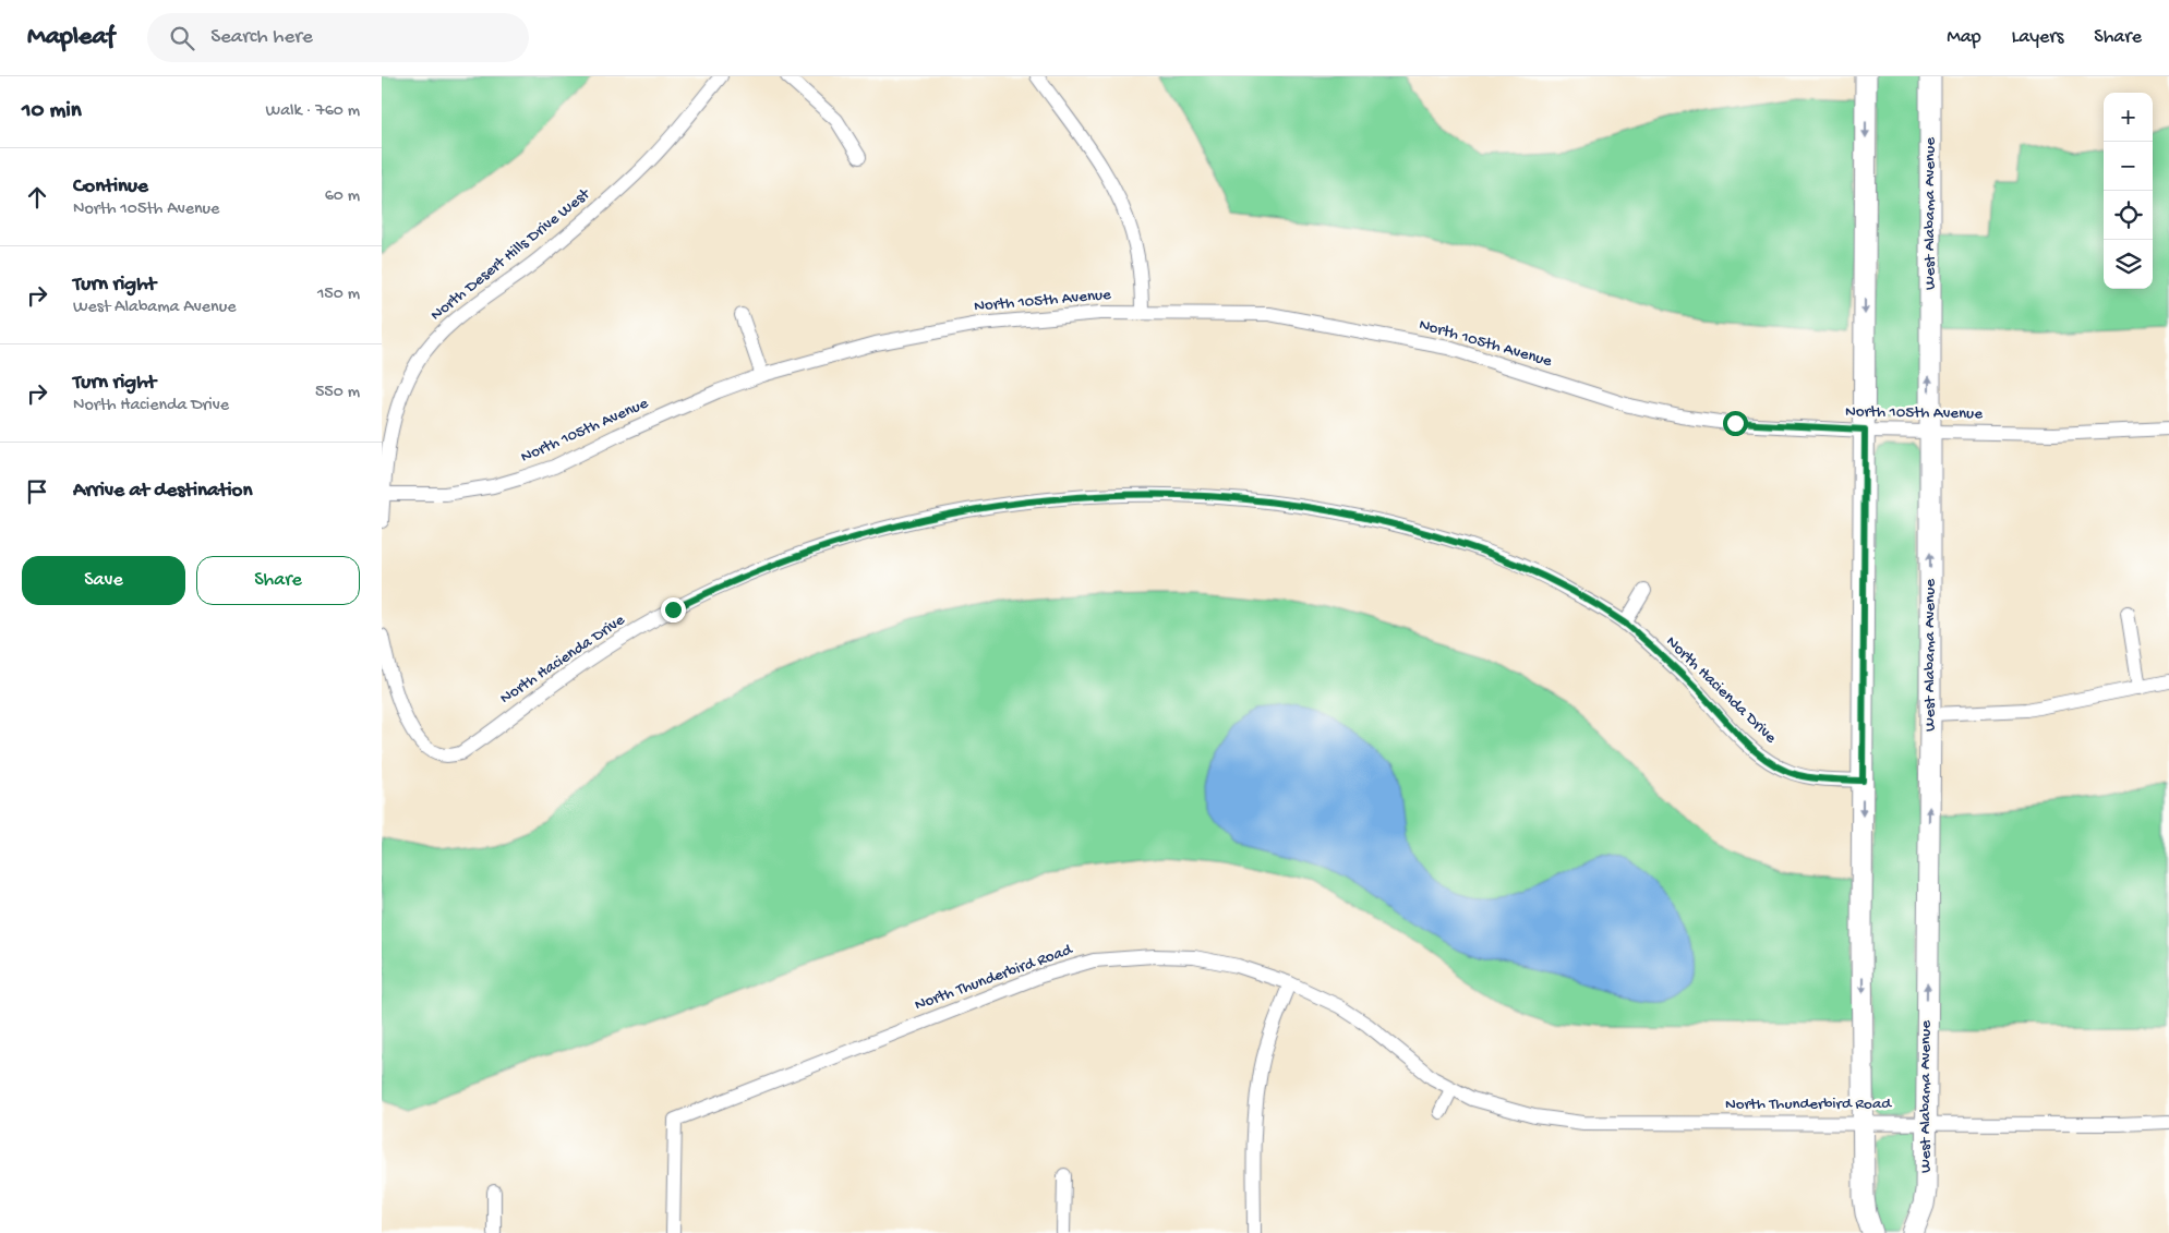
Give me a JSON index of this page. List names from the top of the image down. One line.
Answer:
{"streets":{"street":["West Alabama Avenue","North Desert Hills Drive West","North 105th Avenue","North Hacienda Drive","North Thunderbird Road"]},"crossings":[["West Alabama Avenue","North 105th Avenue"],["West Alabama Avenue","North Thunderbird Road"],["North Desert Hills Drive West","North 105th Avenue"]],"page":{"header":"Mapleaf","search":"Search here","nav":["Map","Layers","Share"],"heading":["10 min","Walk · 760 m"],"map_buttons":["+","−"],"list":[["Continue","North 105th Avenue","60 m"],["Turn right","West Alabama Avenue","150 m"],["Turn right","North Hacienda Drive","550 m"],"Arrive at destination"],"buttons":["Save","Share"]}}
